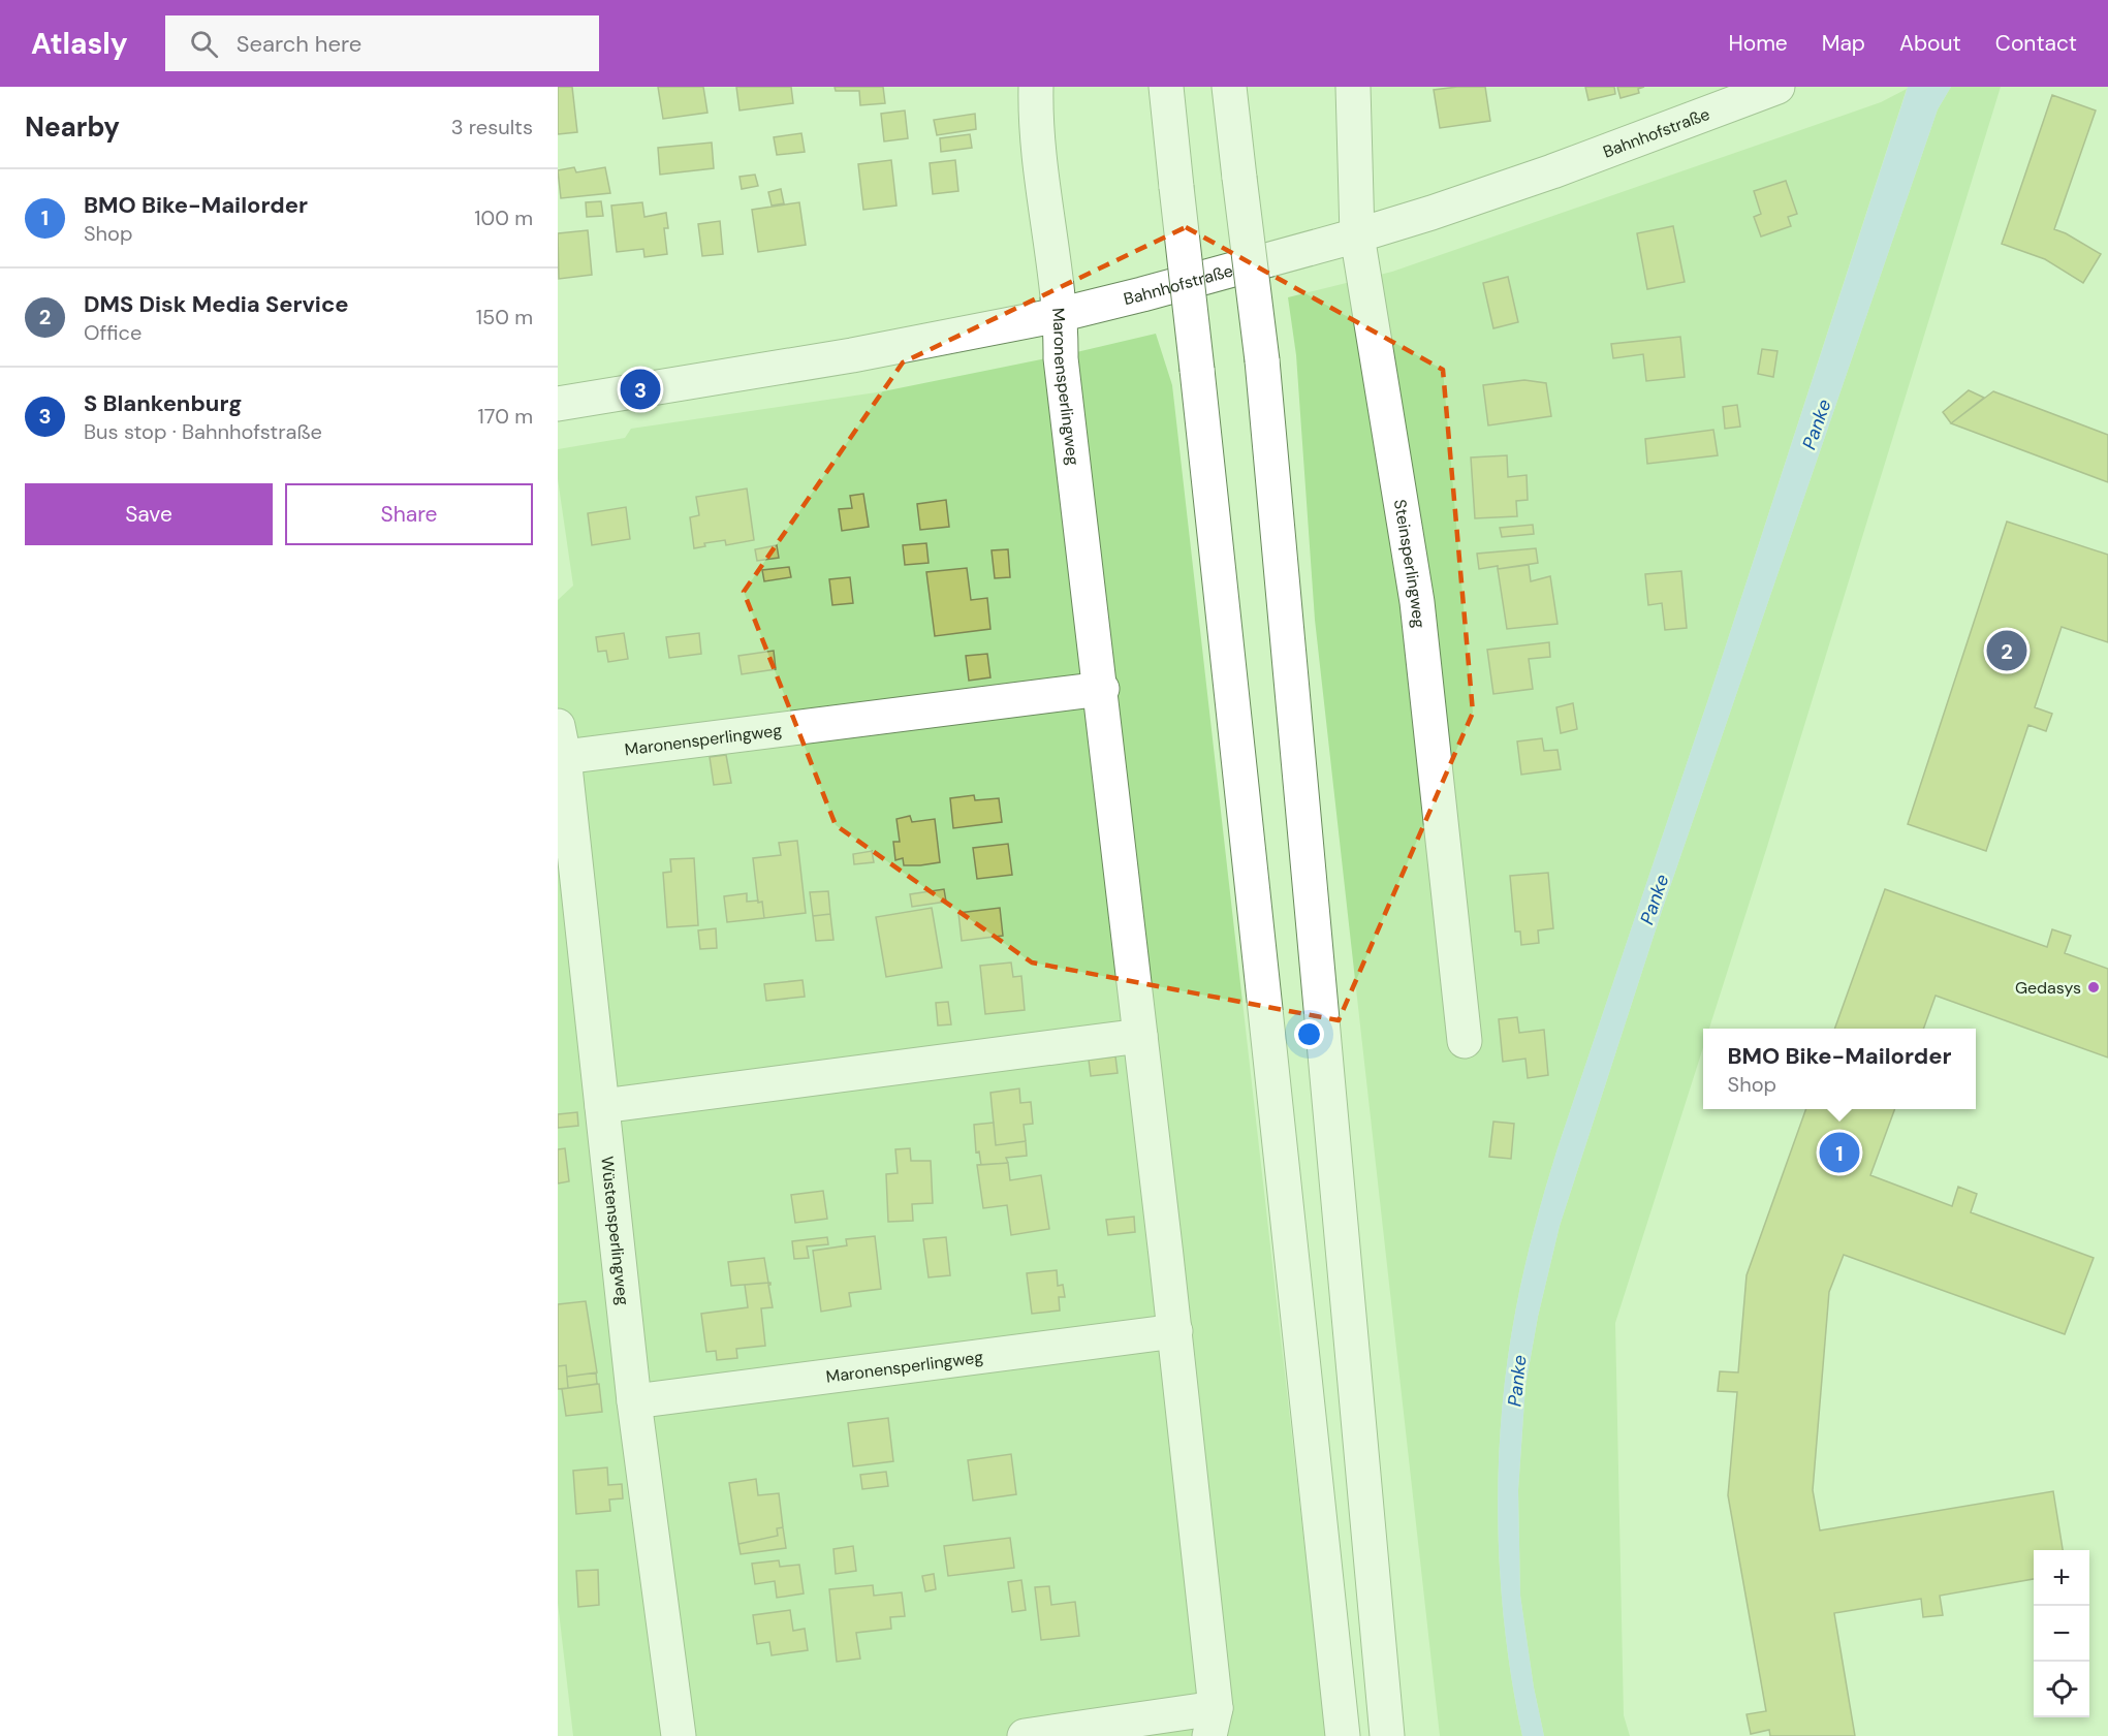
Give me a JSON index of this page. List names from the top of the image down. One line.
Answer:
{"streets":{"main road":["Bahnhofstraße","Maronensperlingweg","Steinsperlingweg","Wüstensperlingweg"]},"crossings":[["Bahnhofstraße","Maronensperlingweg"],["Bahnhofstraße","Steinsperlingweg"],["Maronensperlingweg","Wüstensperlingweg"]],"water":["Panke"],"places":["Gedasys"],"page":{"header":"Atlasly","search":"Search here","nav":["Home","Map","About","Contact"],"heading":["Nearby","3 results"],"list":[{"mark":"1","name":"BMO Bike-Mailorder","note":"Shop","value":"100 m"},{"mark":"2","name":"DMS Disk Media Service","note":"Office","value":"150 m"},{"mark":"3","name":"S Blankenburg","note":"Bus stop · Bahnhofstraße","value":"170 m"}],"pins":["3","2","1"],"buttons":["Save","Share"],"popup":["BMO Bike-Mailorder","Shop"],"map_buttons":["+","−"]}}
